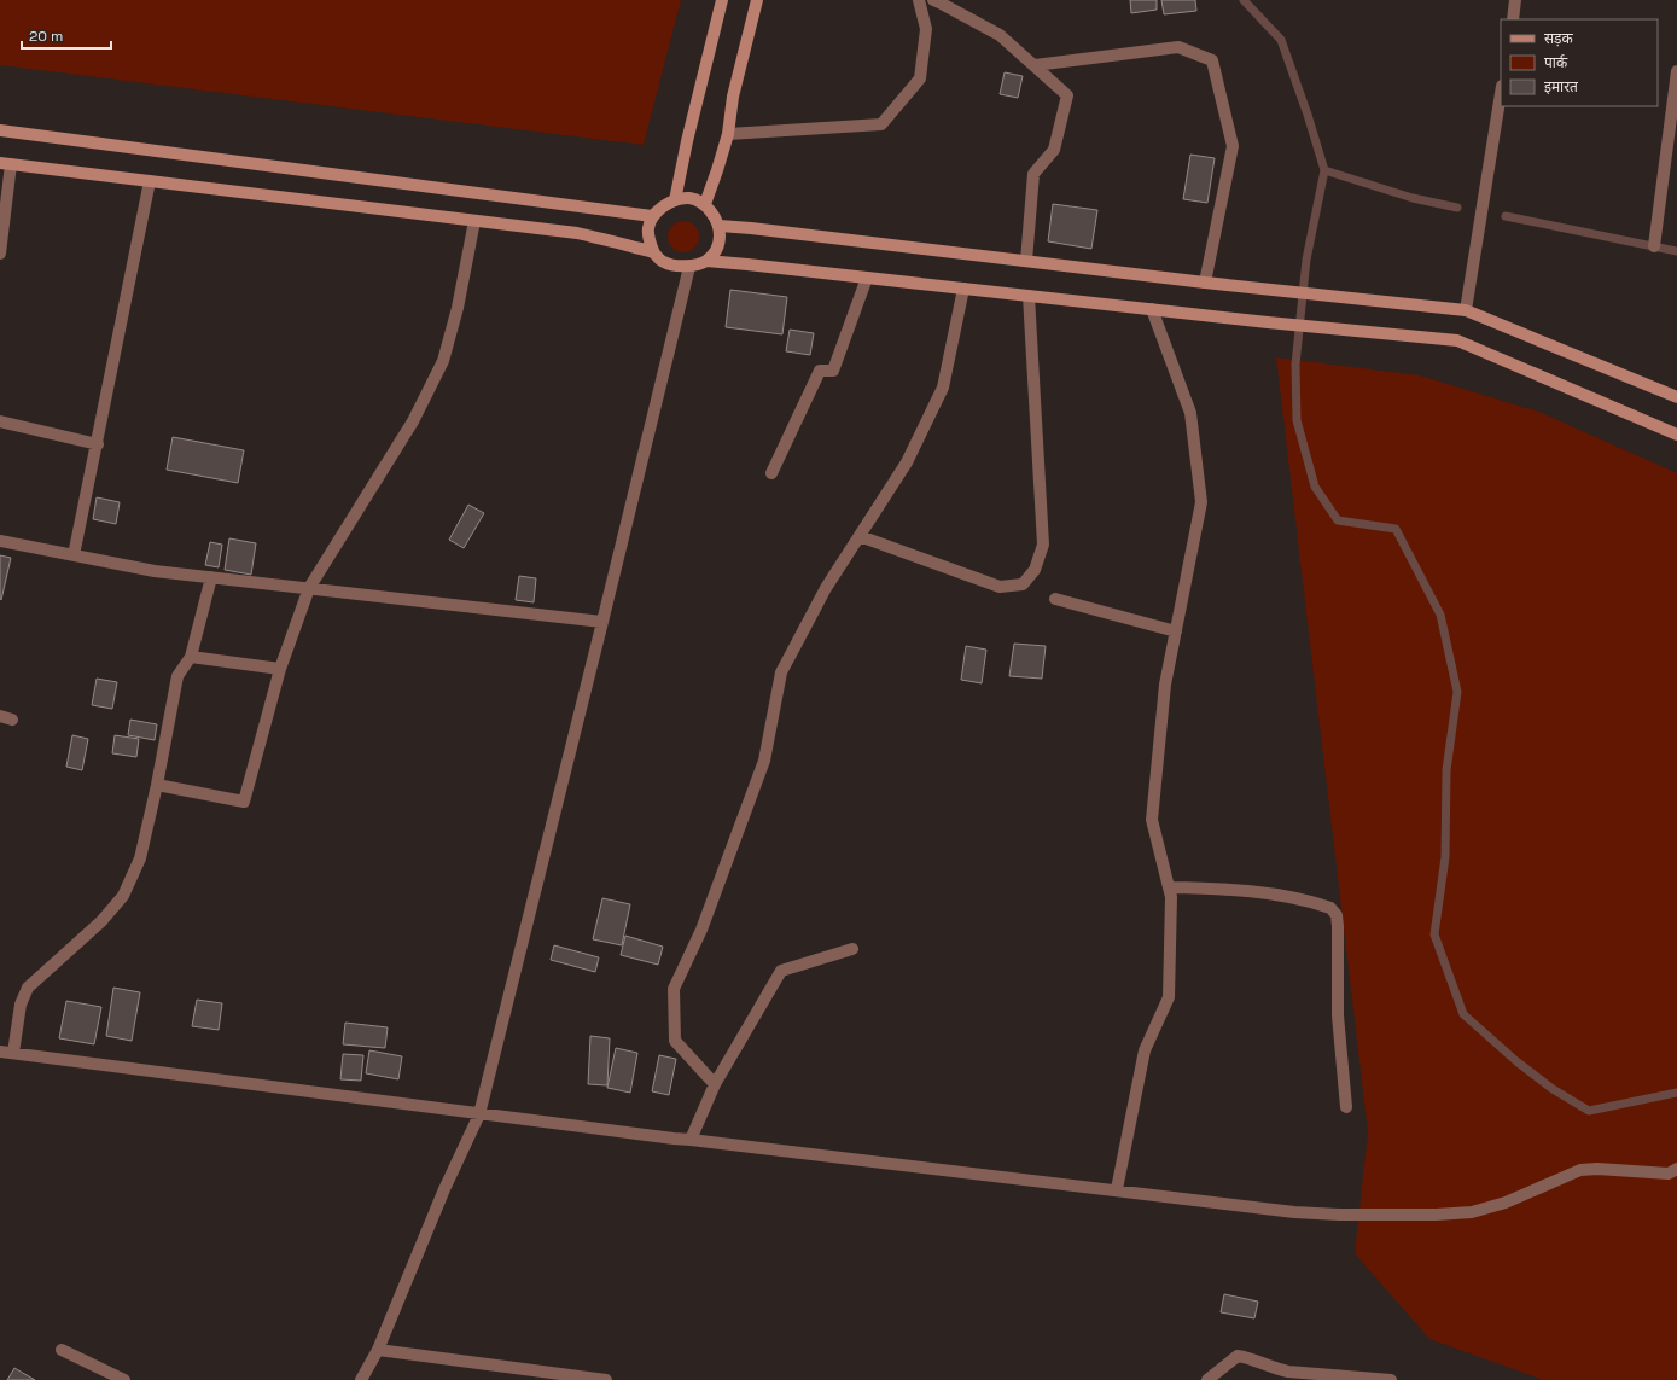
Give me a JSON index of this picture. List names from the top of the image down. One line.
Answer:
{"legend":["सड़क","पार्क","इमारत"],"scale_bar":"20 m"}
